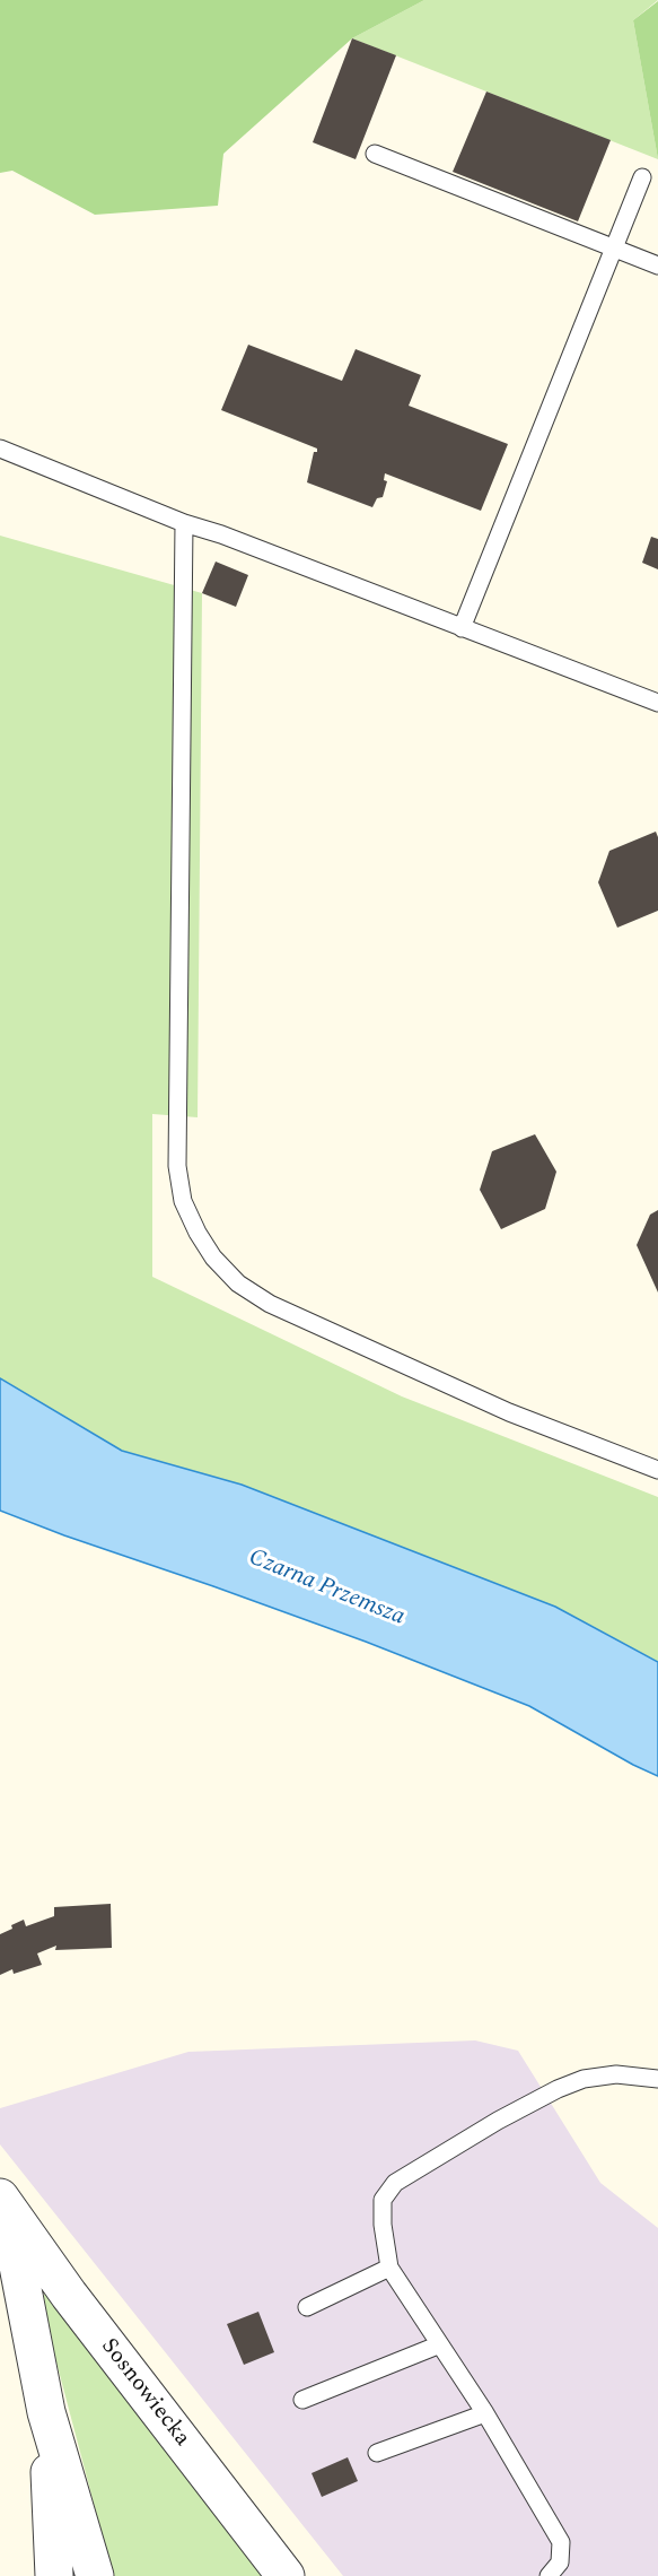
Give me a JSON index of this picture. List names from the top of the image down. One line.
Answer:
{"streets":{"street":["Sosnowiecka"]},"water":["Czarna Przemsza"]}
